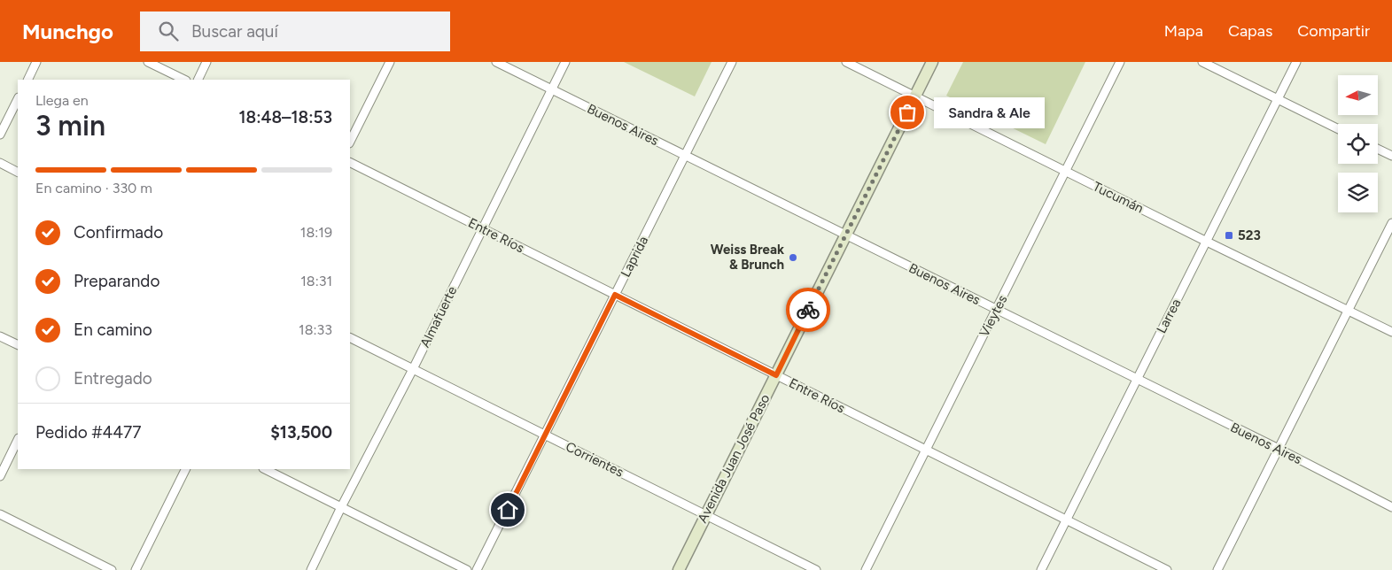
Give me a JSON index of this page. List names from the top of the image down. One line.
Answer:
{"streets":{"main road":["Avenida Juan José Paso"],"street":["Buenos Aires","Tucumán","Entre Ríos","Laprida","Vieytes","Larrea","Almafuerte","Corrientes"]},"crossings":[["Buenos Aires","Laprida"],["Buenos Aires","Vieytes"],["Buenos Aires","Larrea"],["Buenos Aires","Almafuerte"],["Buenos Aires","Avenida Juan José Paso"],["Tucumán","Vieytes"],["Tucumán","Larrea"],["Tucumán","Avenida Juan José Paso"],["Entre Ríos","Laprida"],["Entre Ríos","Vieytes"],["Entre Ríos","Larrea"],["Entre Ríos","Almafuerte"],["Entre Ríos","Avenida Juan José Paso"],["Laprida","Corrientes"],["Almafuerte","Corrientes"],["Avenida Juan José Paso","Corrientes"]],"places":{"other":["Sandra & Ale","Weiss Break & Brunch"],"transit":["523"]},"north":"left","page":{"header":"Munchgo","search":"Buscar aquí","nav":["Mapa","Capas","Compartir"],"heading":["3 min","Llega en","18:48–18:53"],"panel":["Pedido #4477","$13,500"],"bubble":"Sandra & Ale","bar":"En camino · 330 m","list":[["Confirmado","18:19"],["Preparando","18:31"],["En camino","18:33"],"Entregado"]}}
